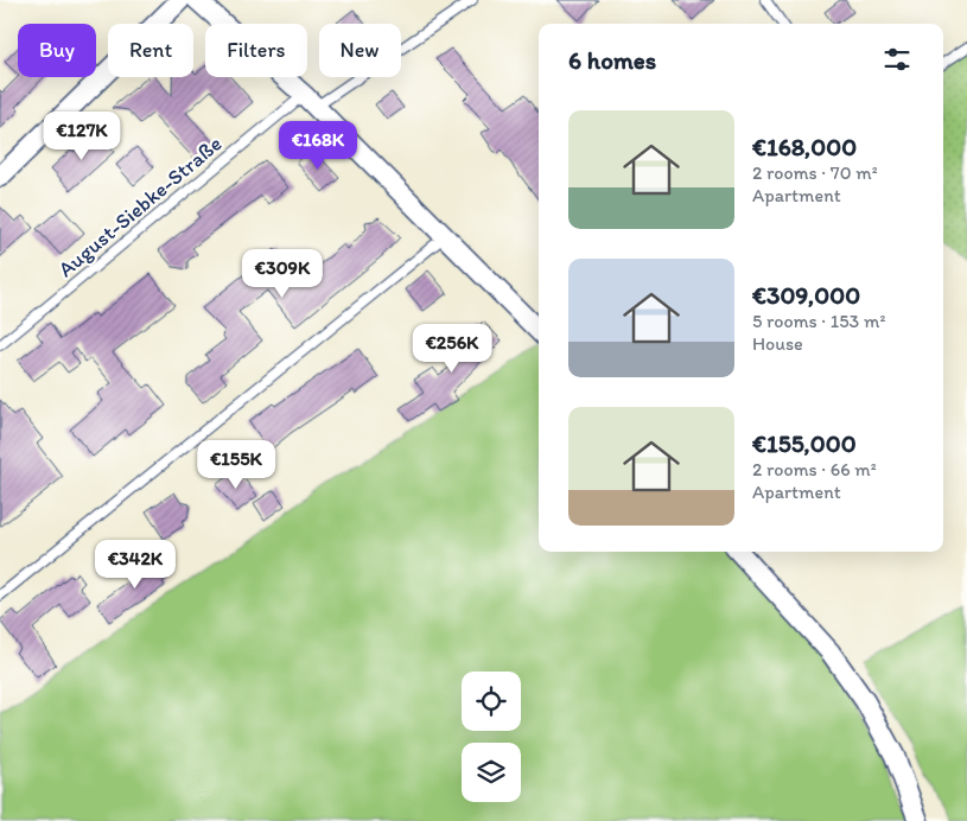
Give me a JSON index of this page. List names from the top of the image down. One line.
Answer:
{"streets":{"lane":["August-Siebke-Straße"]},"page":{"chip":["Buy","Rent","Filters","New"],"heading":"6 homes","list":[{"name":"€168,000","note":"2 rooms · 70 m² · Apartment"},{"name":"€309,000","note":"5 rooms · 153 m² · House"},{"name":"€155,000","note":"2 rooms · 66 m² · Apartment"}],"price":["€127K","€168K","€309K","€256K","€155K","€342K"]}}
